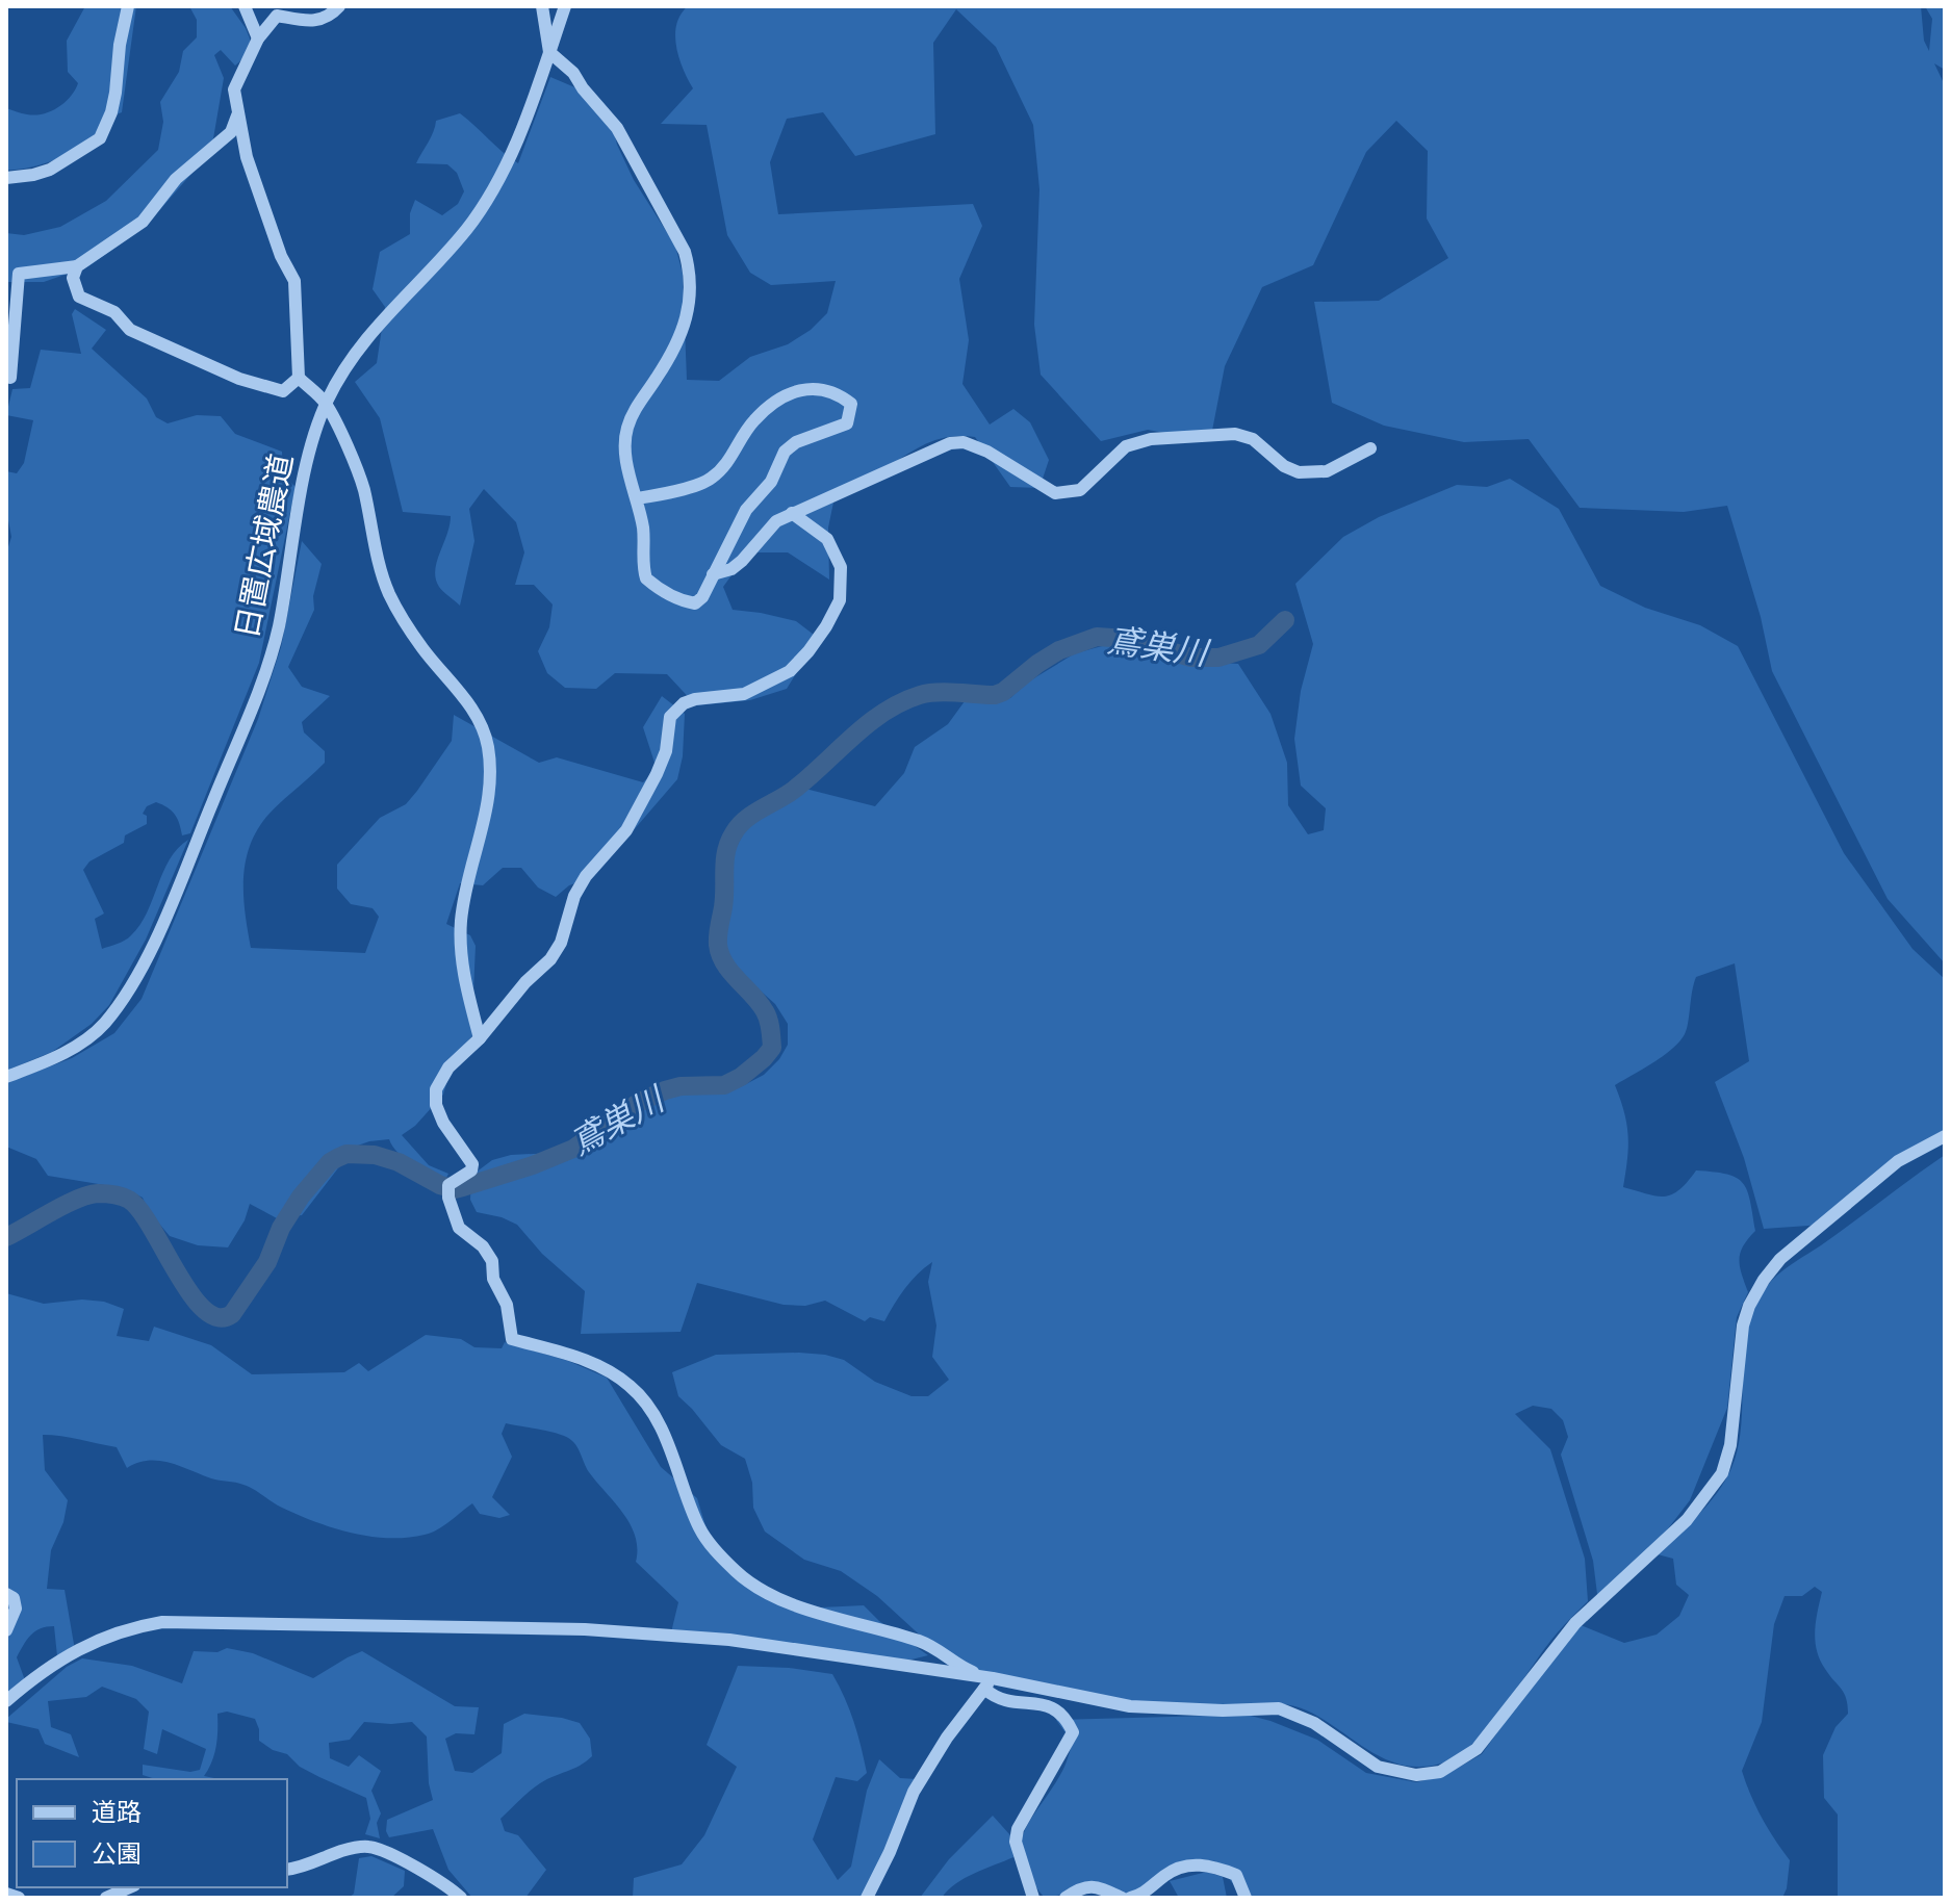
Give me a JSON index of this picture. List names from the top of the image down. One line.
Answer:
{"streets":{"street":["日置広域農道"]},"water":["鳶巣川"],"legend":["道路","公園"]}
